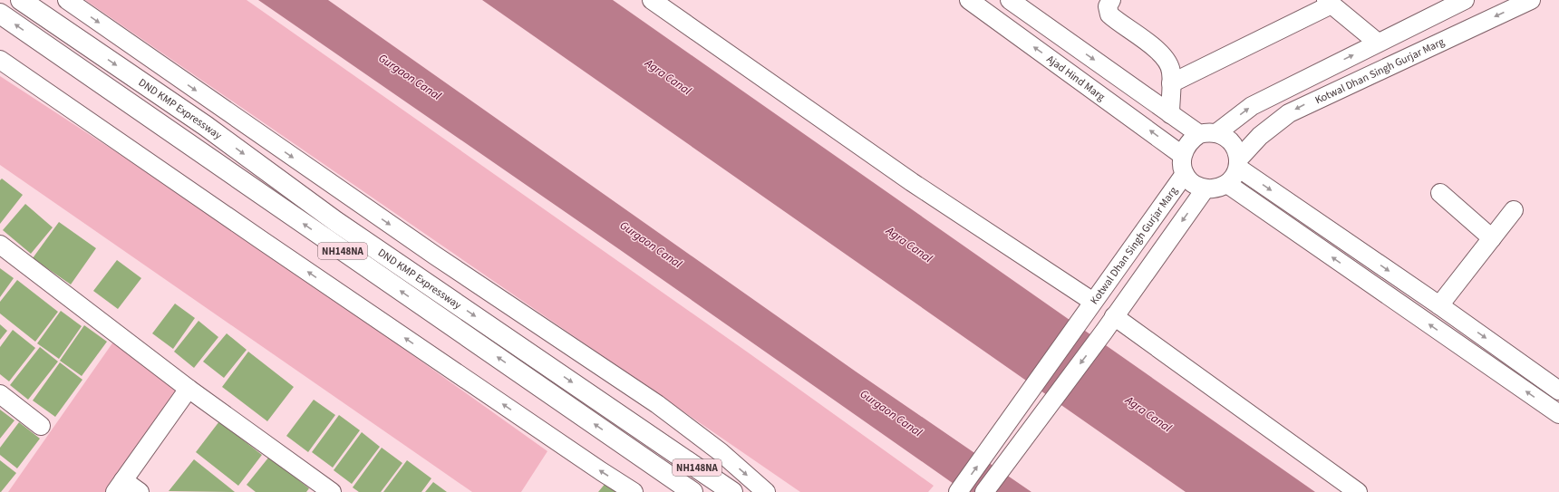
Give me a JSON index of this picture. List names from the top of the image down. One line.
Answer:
{"streets":{"highway":["DND KMP Expressway","NH148NA"],"street":["Kotwal Dhan Singh Gurjar Marg","Ajad Hind Marg"]},"crossings":[["Kotwal Dhan Singh Gurjar Marg","Ajad Hind Marg"]],"water":["Gurgaon Canal","Agra Canal"]}
